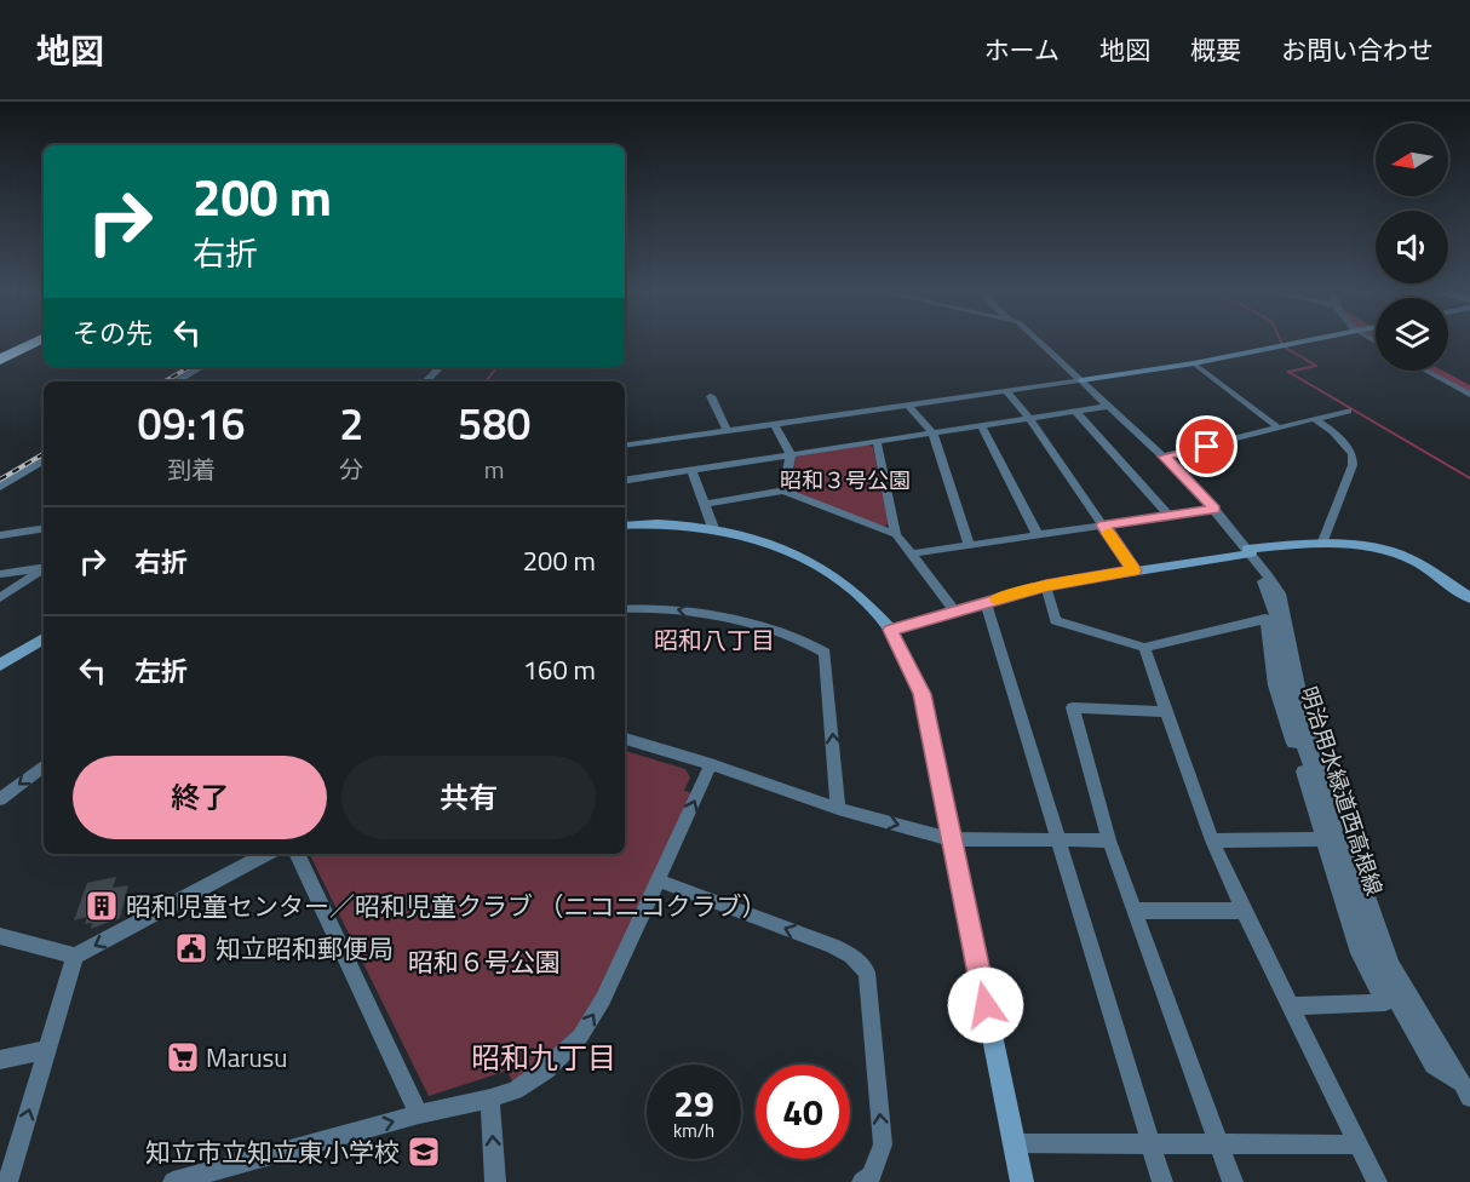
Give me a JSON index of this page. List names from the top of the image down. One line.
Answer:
{"districts":["昭和八丁目","昭和九丁目"],"parks":["昭和３号公園","昭和６号公園"],"places":{"building":["昭和児童センター／昭和児童クラブ （ニコニコクラブ）"],"public building":["知立昭和郵便局"],"supermarket":["Marusu"],"school or university":["知立市立知立東小学校"]},"north":"left","page":{"header":"地図","nav":["ホーム","地図","概要","お問い合わせ"],"turn":["200 m","右折"],"then":"その先","eta":["09:16","到着","2","分","580","m"],"list":[{"name":"右折","value":"200 m"},{"name":"左折","value":"160 m"}],"buttons":["終了","共有"],"speed":"29 km/h","limit":"40"}}
